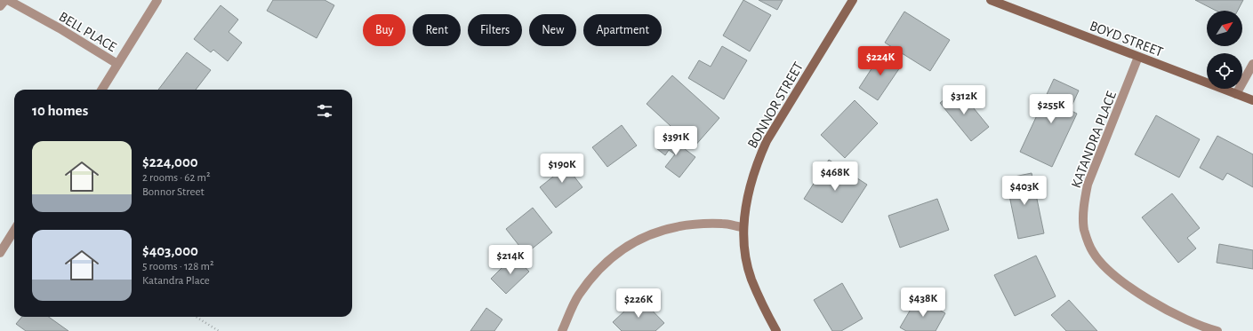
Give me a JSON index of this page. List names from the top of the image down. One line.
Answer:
{"streets":{"street":["BELL PLACE","BOYD STREET","BONNOR STREET","KATANDRA PLACE"]},"crossings":[["BOYD STREET","KATANDRA PLACE"]],"north":"top right","page":{"chip":["Buy","Rent","Filters","New","Apartment"],"price":["$224K","$312K","$255K","$391K","$190K","$468K","$403K","$214K","$438K","$226K"],"heading":"10 homes","list":[{"name":"$224,000","note":"2 rooms · 62 m² · Bonnor Street"},{"name":"$403,000","note":"5 rooms · 128 m² · Katandra Place"}]}}
